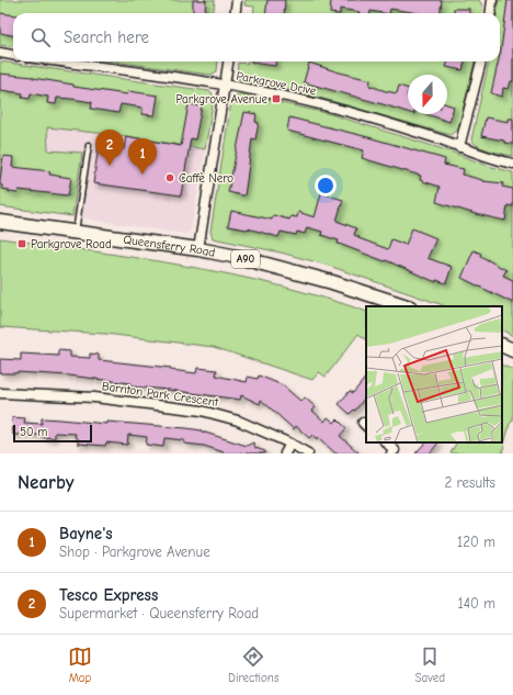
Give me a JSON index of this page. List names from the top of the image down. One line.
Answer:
{"streets":{"main road":["Queensferry Road","A90"],"street":["Parkgrove Drive","Barnton Park Crescent"]},"places":{"transit":["Parkgrove Avenue","Parkgrove Road"],"other":["Caffè Nero"]},"scale_bar":"50 m","north":"bottom","page":{"search":"Search here","pins":["2","1"],"scale":"50 m","heading":["Nearby","2 results"],"list":[{"mark":"1","name":"Bayne's","note":"Shop · Parkgrove Avenue","value":"120 m"},{"mark":"2","name":"Tesco Express","note":"Supermarket · Queensferry Road","value":"140 m"}],"nav":["Map","Directions","Saved"]}}
